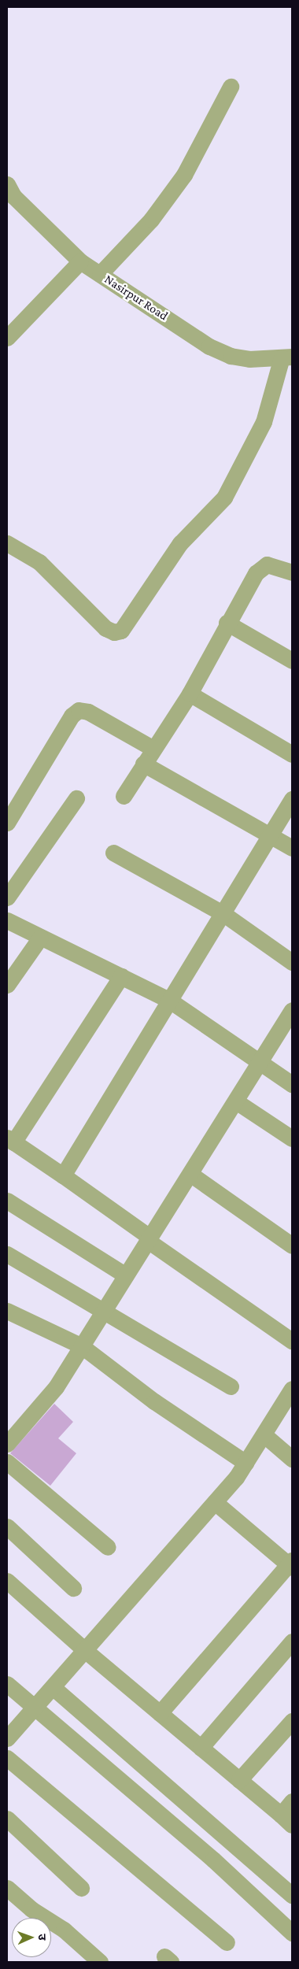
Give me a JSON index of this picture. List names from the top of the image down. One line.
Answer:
{"streets":{"street":["Nasirpur Road"]},"north":"right"}
